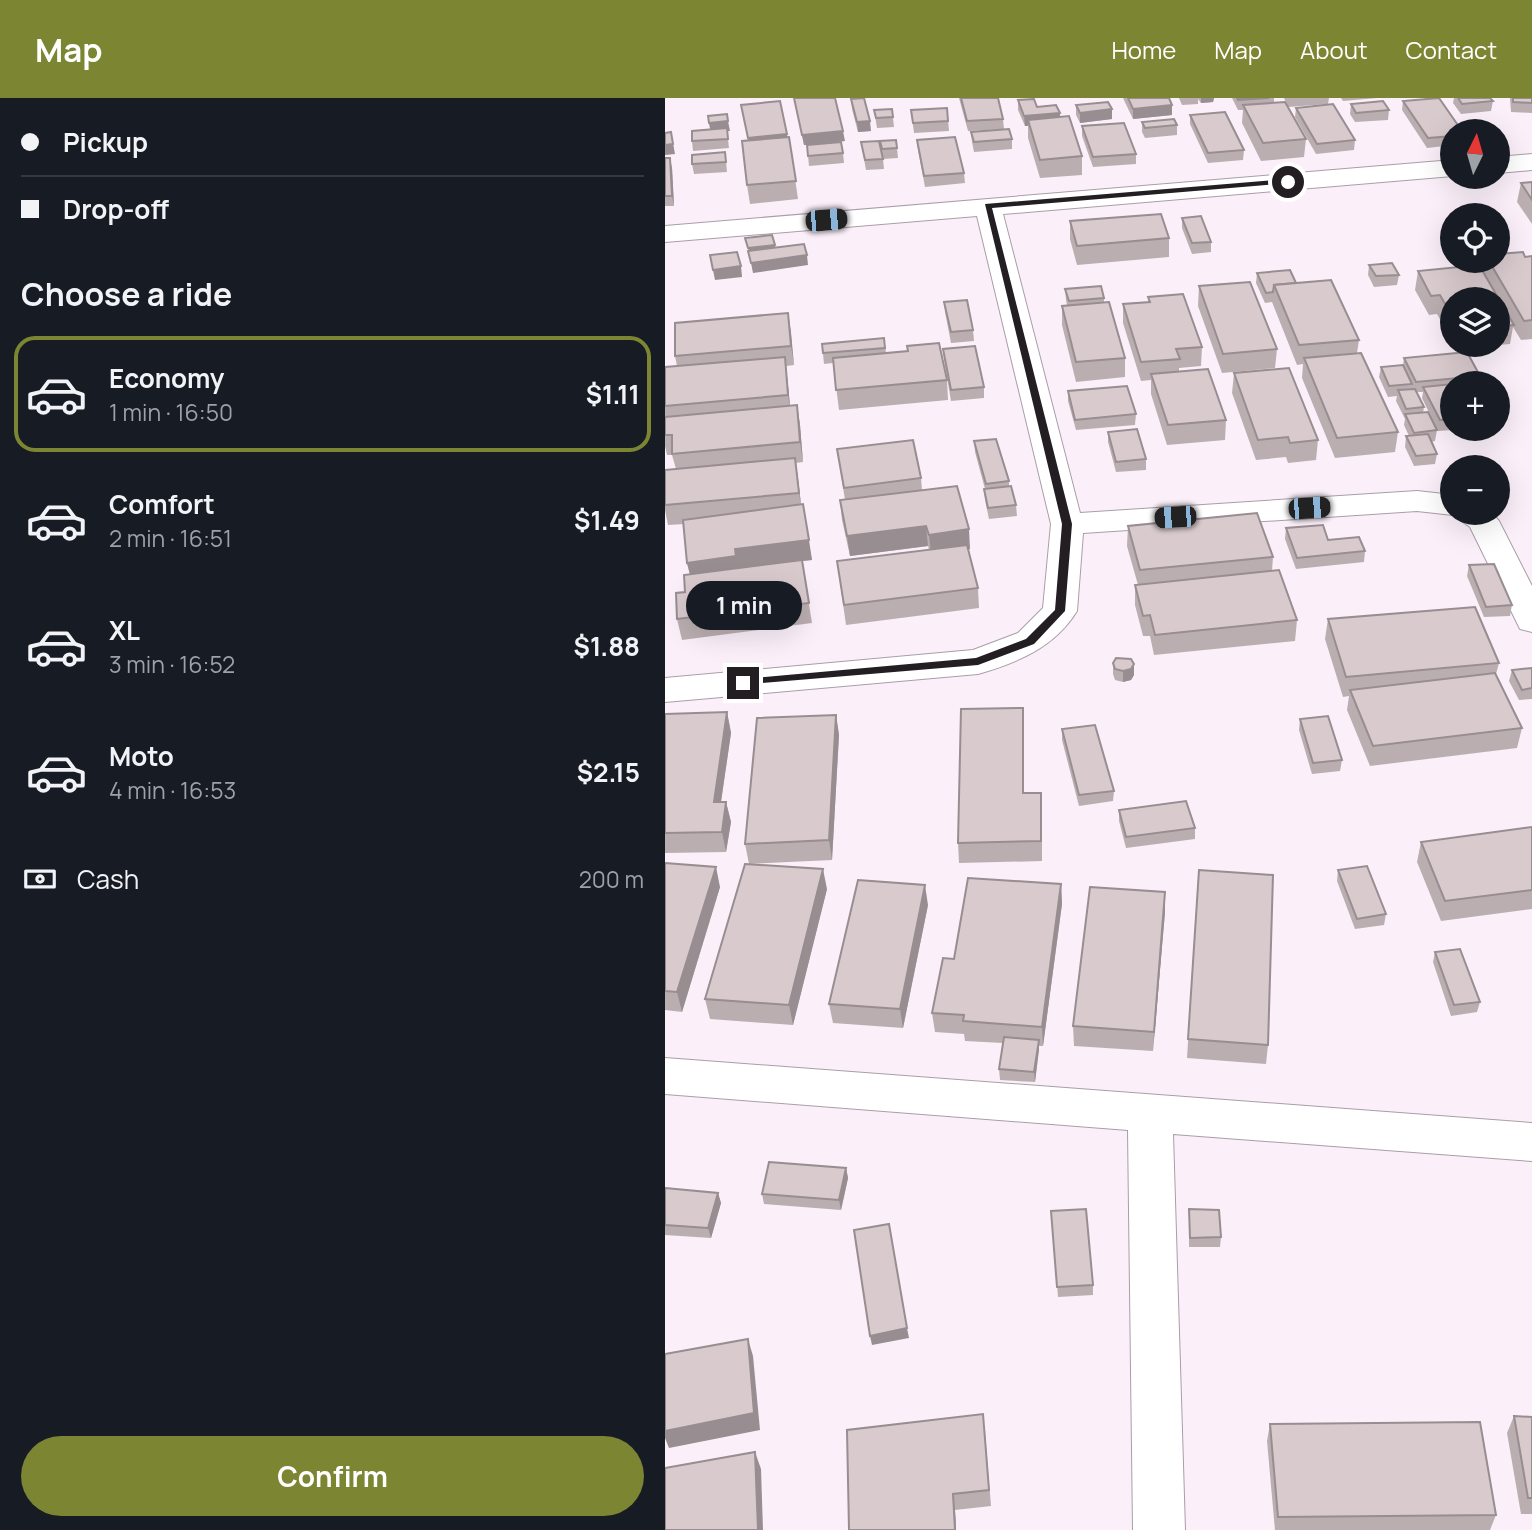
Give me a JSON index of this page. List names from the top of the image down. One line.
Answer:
{"north":"top","page":{"header":"Map","nav":["Home","Map","About","Contact"],"banner":["Pickup","Drop-off"],"map_buttons":["+","−"],"heading":"Choose a ride","list":[{"name":"Economy","note":"1 min · 16:50","value":"$1.11"},{"name":"Comfort","note":"2 min · 16:51","value":"$1.49"},{"name":"XL","note":"3 min · 16:52","value":"$1.88"},{"name":"Moto","note":"4 min · 16:53","value":"$2.15"}],"bubble":"1 min","pay":["Cash","200 m"],"buttons":"Confirm"}}
